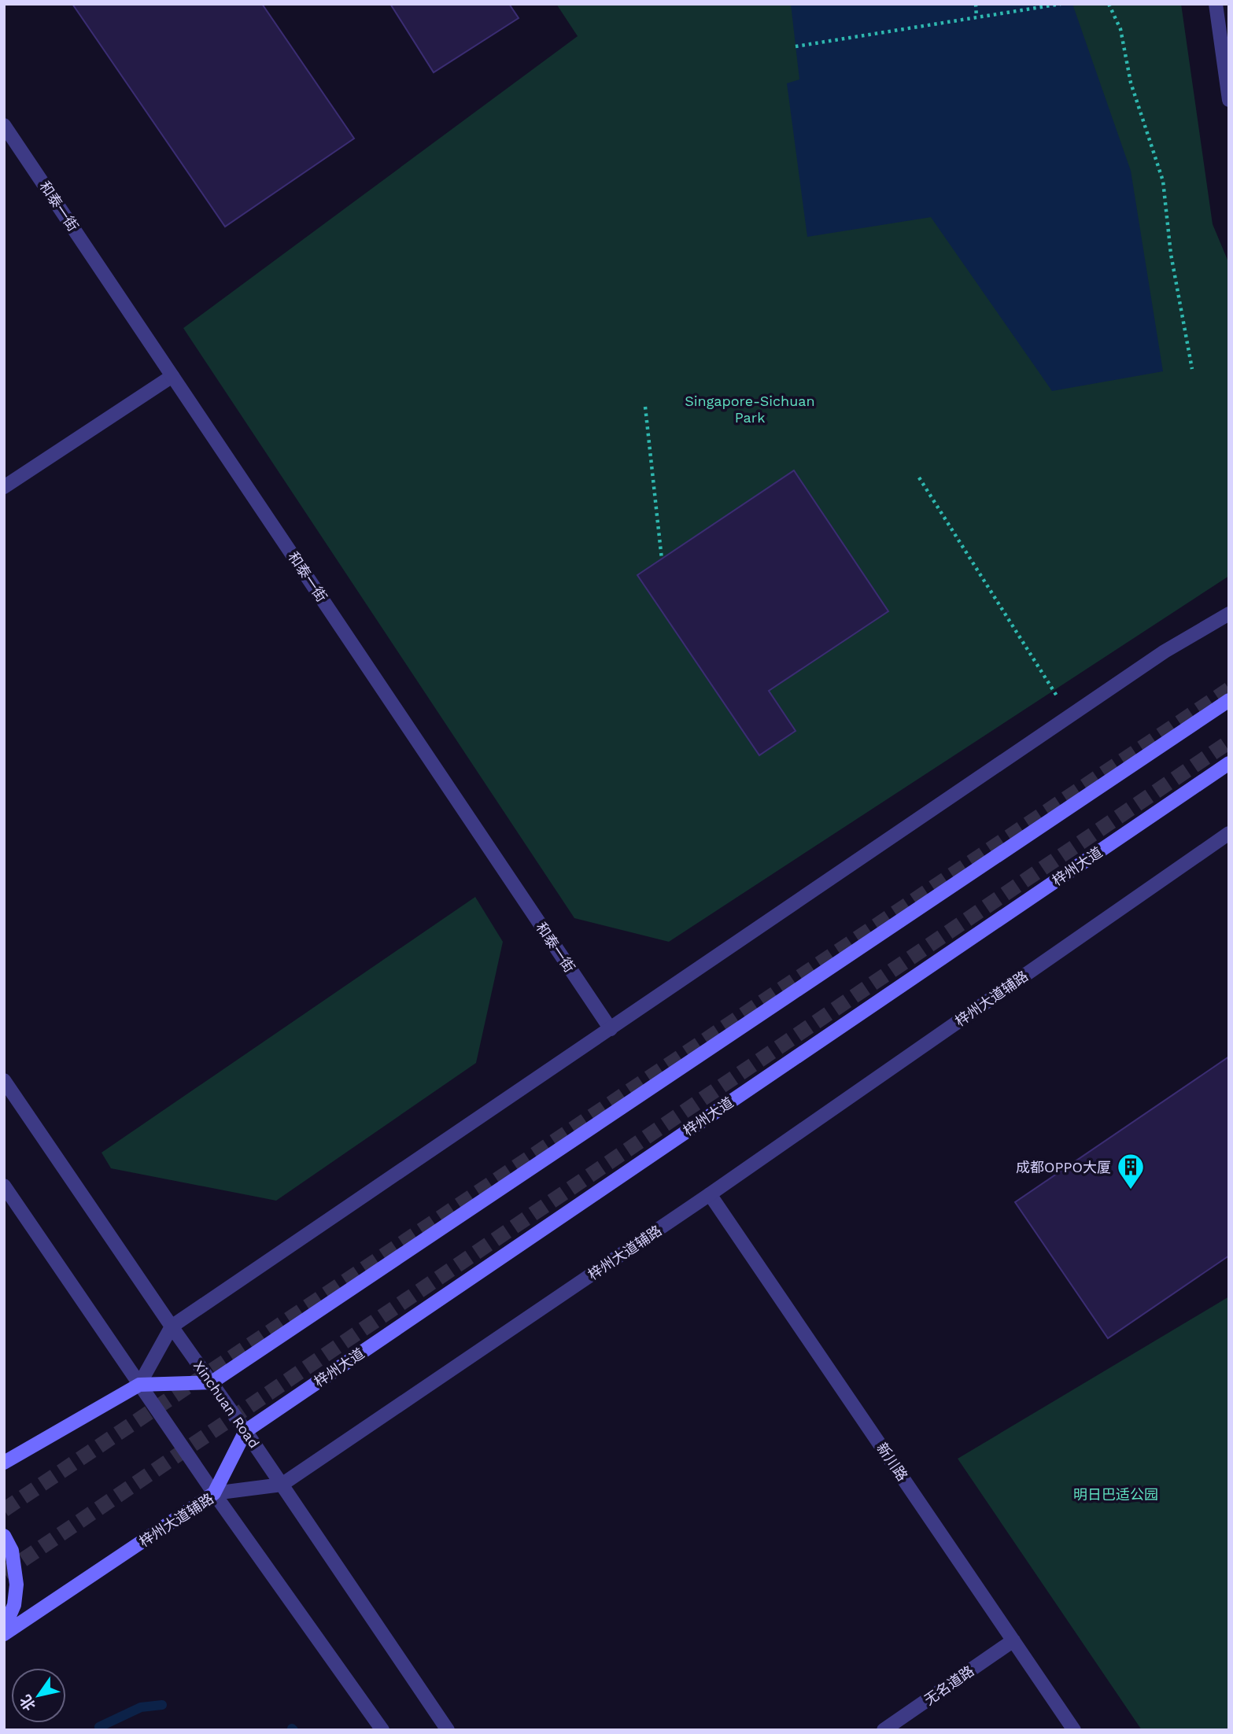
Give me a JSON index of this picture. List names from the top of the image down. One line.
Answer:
{"streets":{"main road":["梓州大道","梓州大道辅路"],"street":["和泰一街","Xinchuan Road","新川路","无名道路"]},"crossings":[["梓州大道","梓州大道辅路"],["梓州大道","Xinchuan Road"],["梓州大道辅路","Xinchuan Road"],["梓州大道辅路","新川路"],["新川路","无名道路"]],"parks":["Singapore-Sichuan Park","明日巴适公园"],"places":{"building":["成都OPPO大厦"]},"north":"bottom left"}
